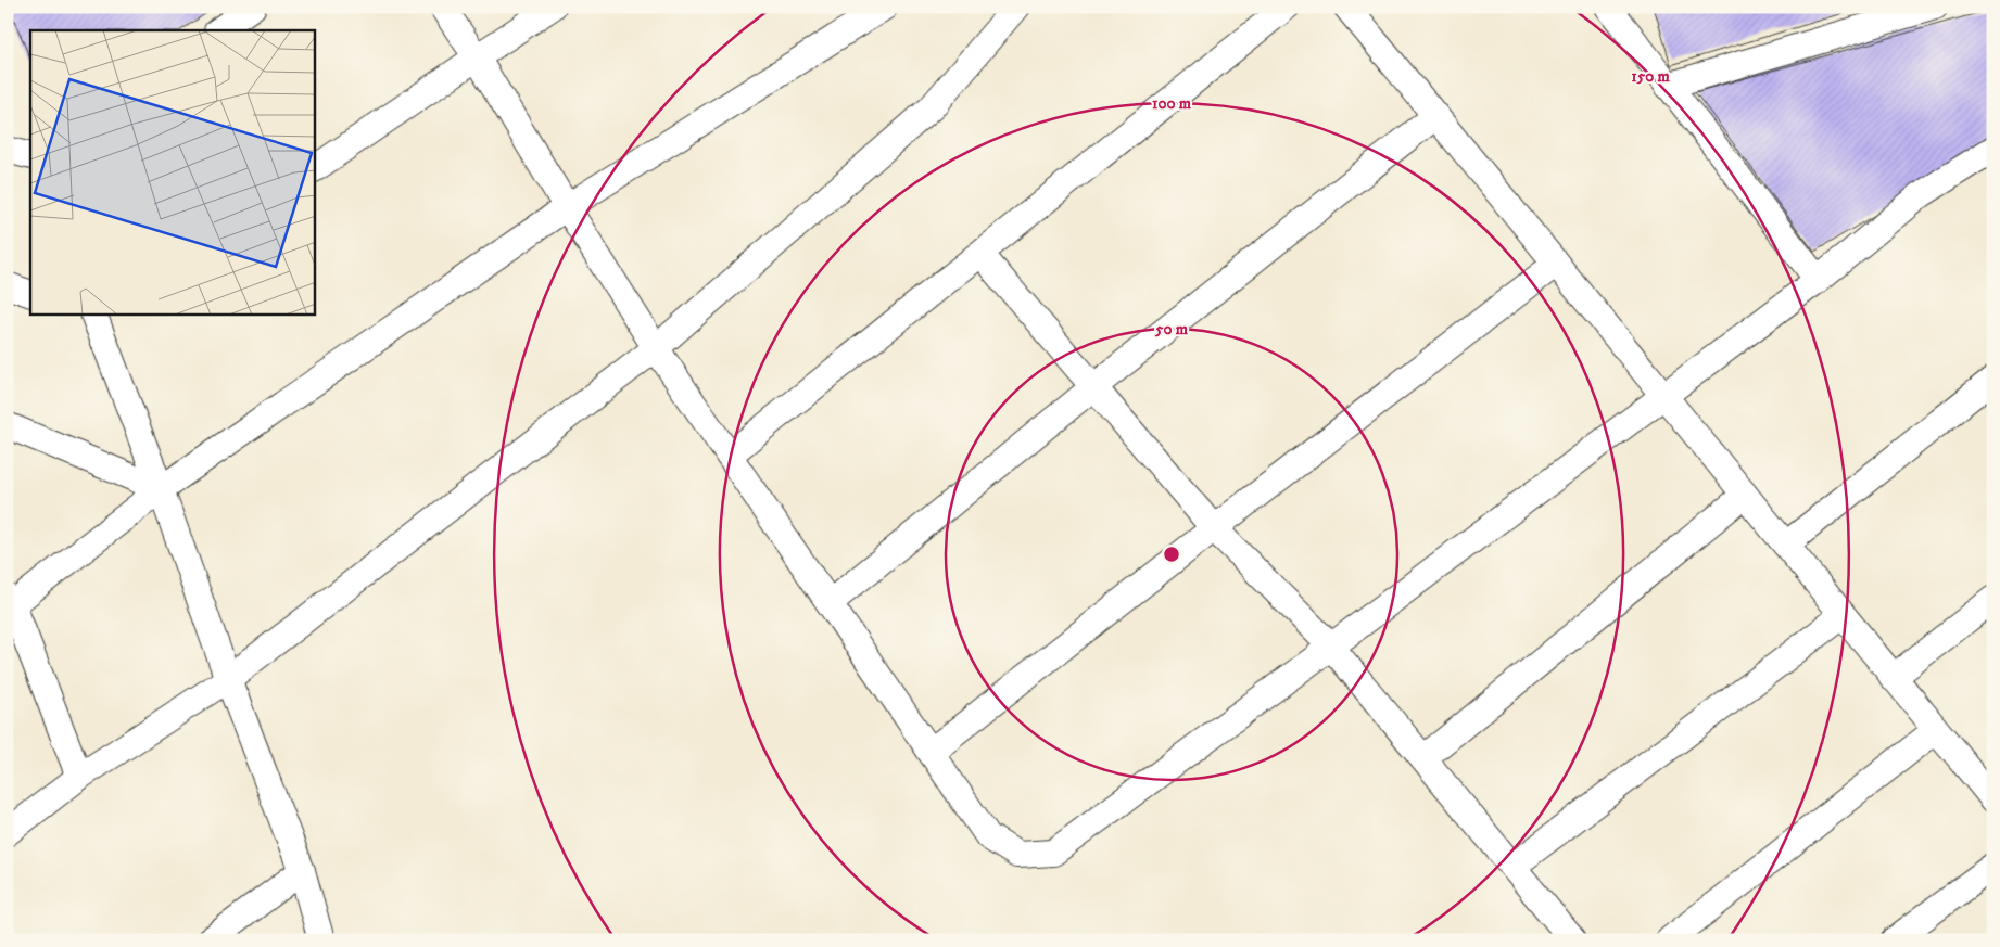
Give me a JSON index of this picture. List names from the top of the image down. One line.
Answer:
{"rings":["150 m","100 m","50 m"]}
